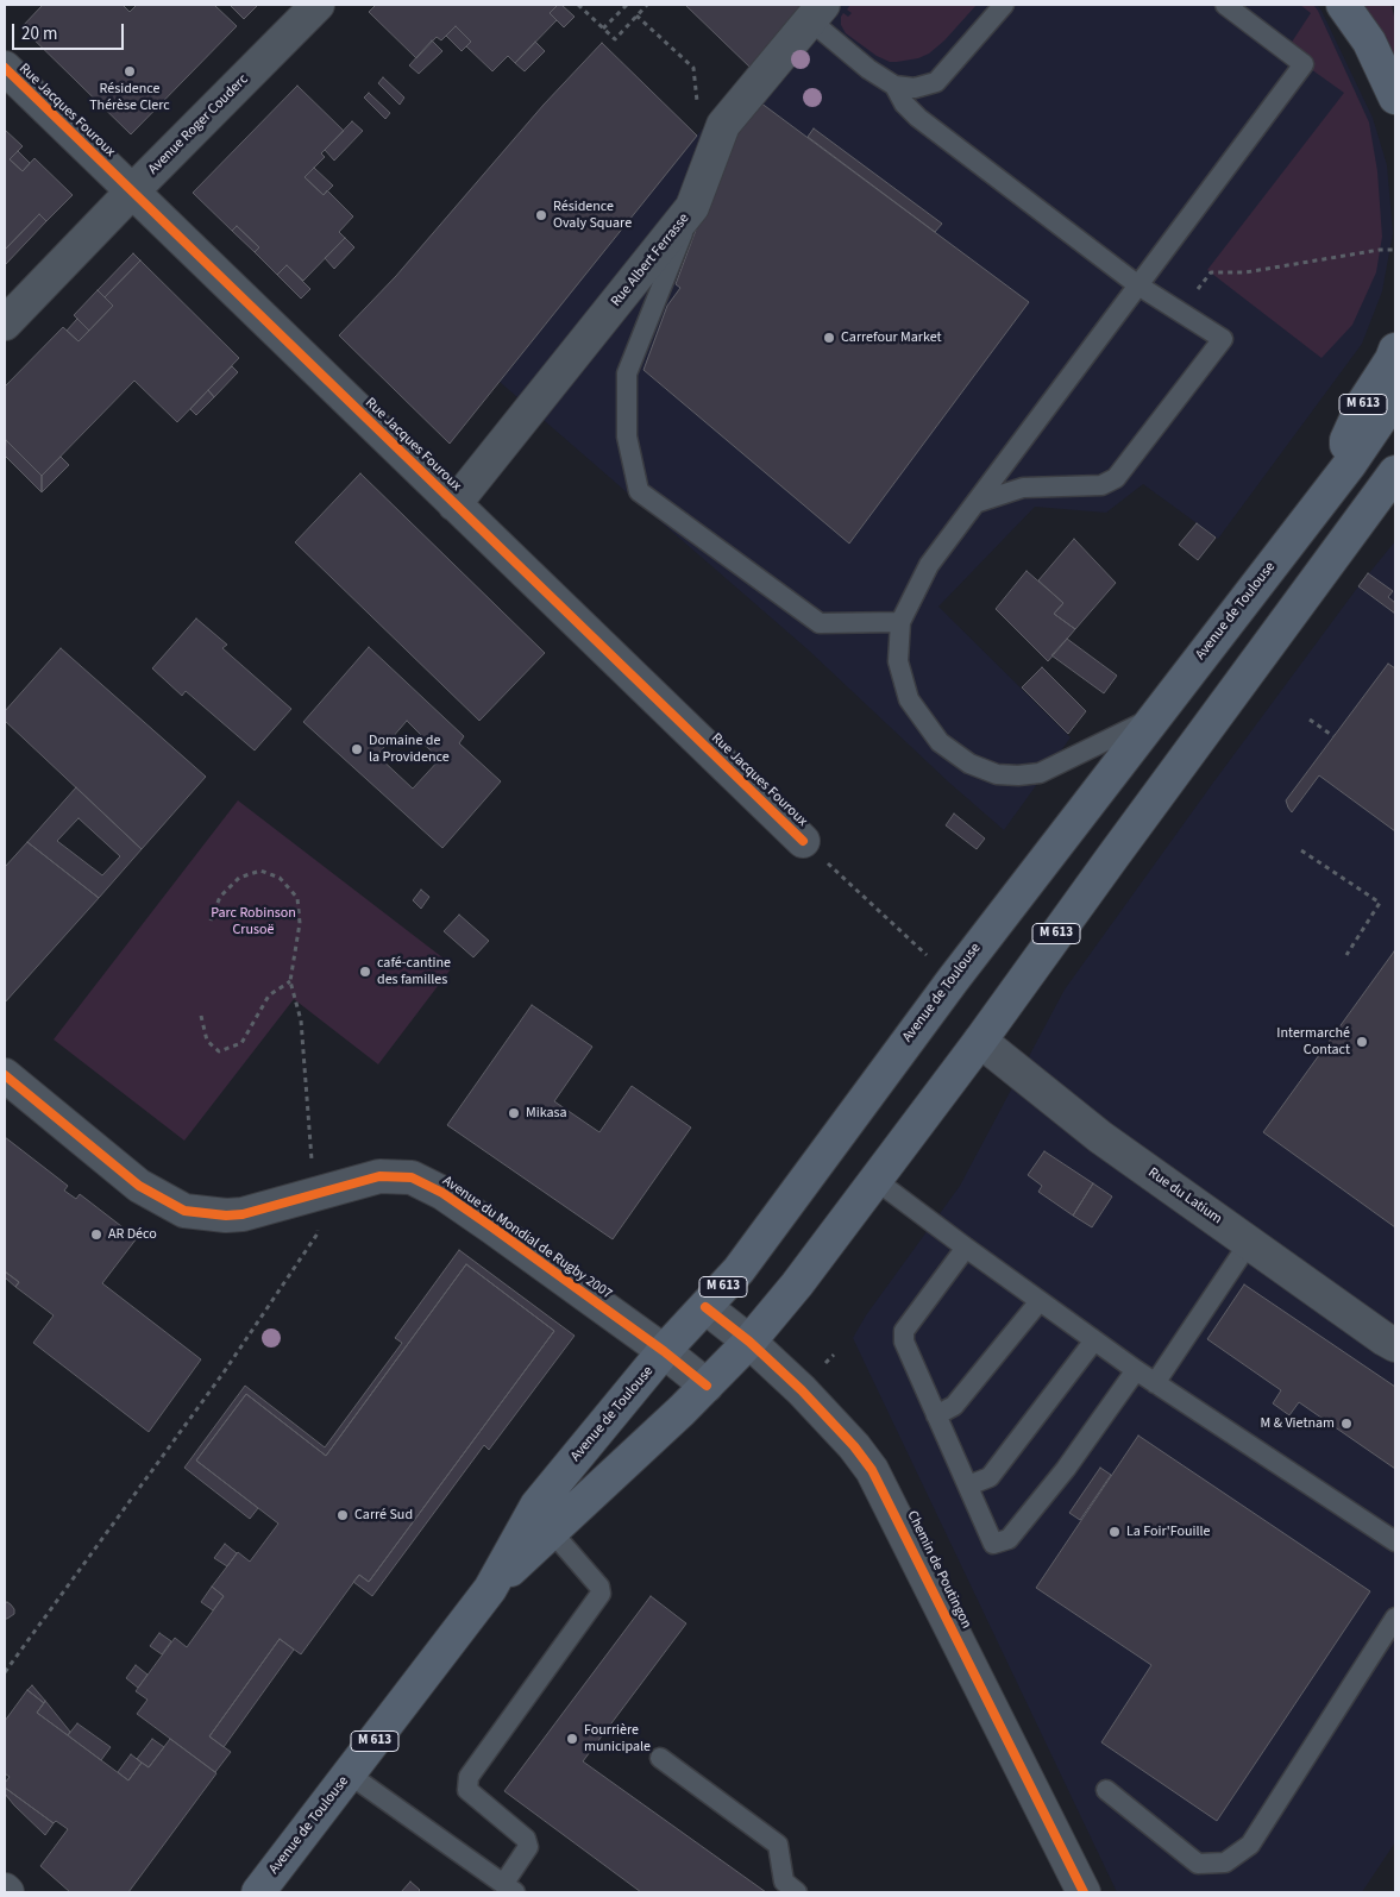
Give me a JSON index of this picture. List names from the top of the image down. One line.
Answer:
{"streets":{"main road":["M 613","Avenue de Toulouse"],"street":["Rue Jacques Fouroux","Avenue Roger Couderc","Rue Albert Ferrasse","Rue du Latium","Avenue du Mondial de Rugby 2007","Chemin de Poutingon"]},"crossings":[["Rue Jacques Fouroux","Avenue Roger Couderc"],["Rue Jacques Fouroux","Rue Albert Ferrasse"],["Rue Jacques Fouroux","Avenue de Toulouse"],["M 613","Avenue de Toulouse"],["Avenue de Toulouse","Rue du Latium"],["Avenue de Toulouse","Avenue du Mondial de Rugby 2007"],["Avenue de Toulouse","Chemin de Poutingon"]],"parks":["Parc Robinson Crusoë"],"places":["Résidence Thérèse Clerc","Résidence Ovaly Square","Carrefour Market","Domaine de la Providence","café-cantine des familles","Intermarché Contact","Mikasa","AR Déco","M & Vietnam","Carré Sud","La Foir'Fouille","Fourrière municipale"],"scale_bar":"20 m"}
